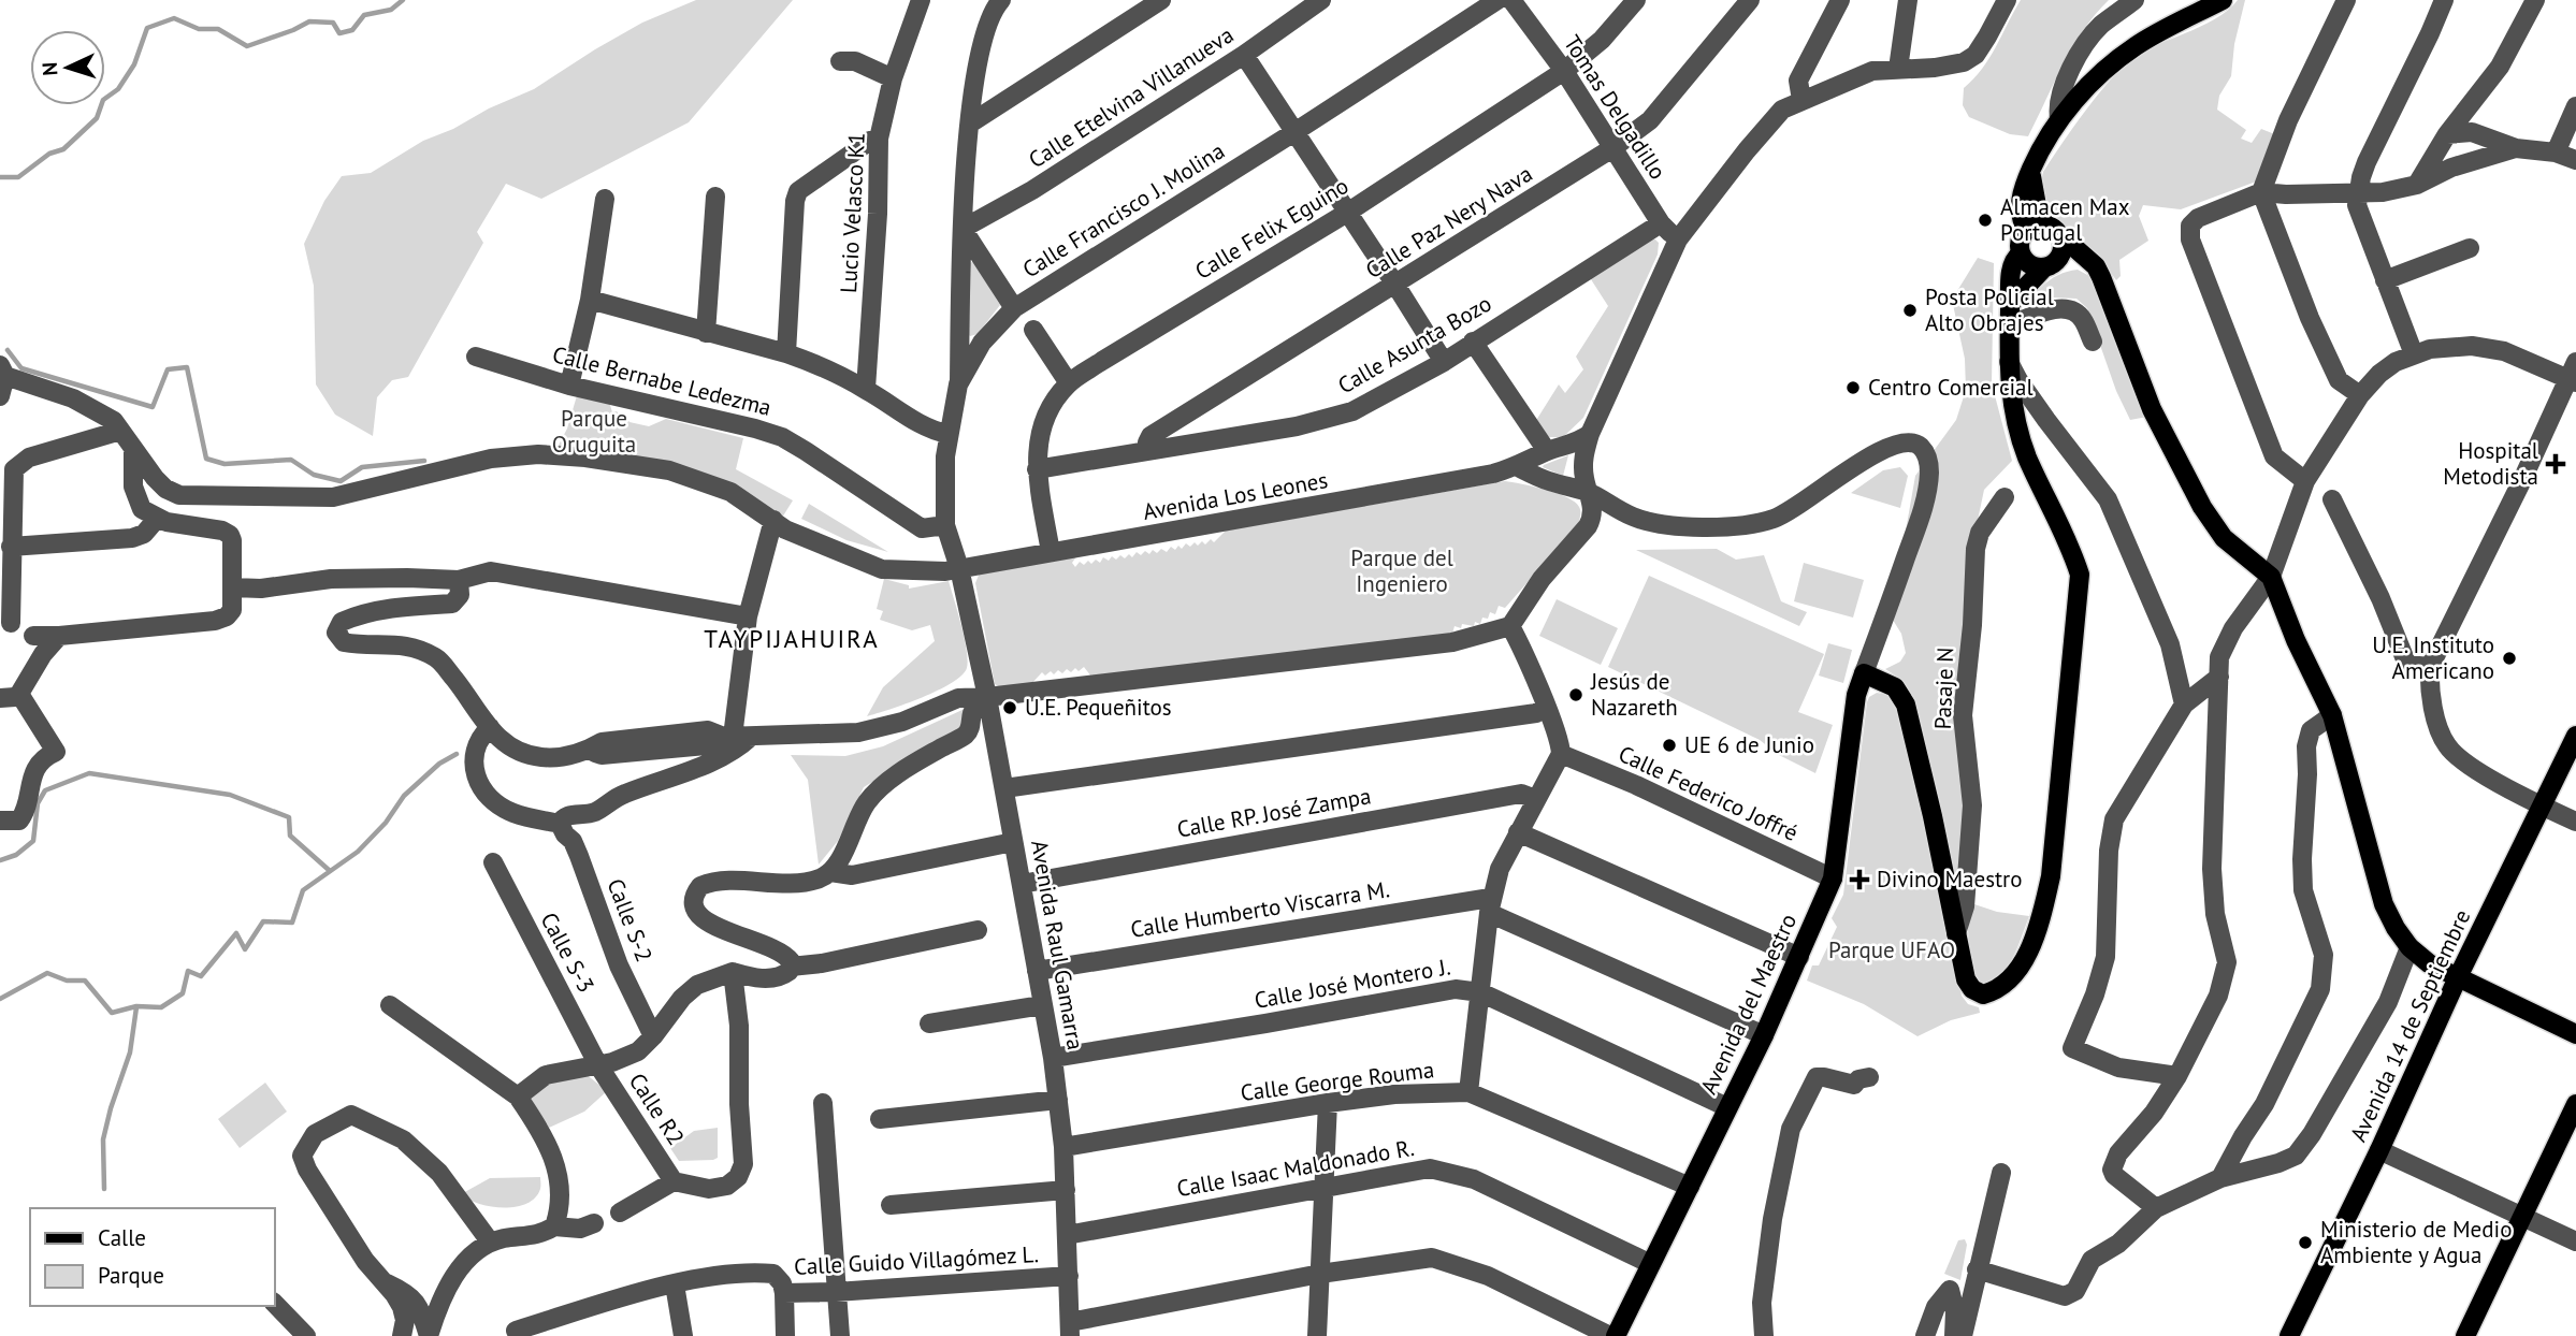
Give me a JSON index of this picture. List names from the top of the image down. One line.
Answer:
{"streets":{"main road":["Avenida del Maestro","Avenida 14 de Septiembre"],"street":["Calle Etelvina Villanueva","Tomas Delgadillo","Calle Francisco J. Molina","Lucio Velasco K1","Calle Paz Nery Nava","Calle Felix Eguino","Calle Asunta Bozo","Calle Bernabe Ledezma","Avenida Los Leones","Pasaje N","Calle Federico Joffré","Calle RP. José Zampa","Calle Humberto Viscarra M.","Calle S-2","Avenida Raul Gamarra","Calle S-3","Calle José Montero J.","Calle George Rouma","Calle R2","Calle Isaac Maldonado R.","Calle Guido Villagómez L."]},"crossings":[["Tomas Delgadillo","Calle Paz Nery Nava"],["Tomas Delgadillo","Calle Felix Eguino"],["Tomas Delgadillo","Calle Asunta Bozo"],["Calle Francisco J. Molina","Calle Bernabe Ledezma"],["Calle Francisco J. Molina","Avenida Los Leones"],["Calle Francisco J. Molina","Avenida Raul Gamarra"],["Calle Paz Nery Nava","Calle Asunta Bozo"],["Calle Felix Eguino","Calle Asunta Bozo"],["Calle Felix Eguino","Avenida Los Leones"],["Avenida Los Leones","Avenida Raul Gamarra"],["Calle Federico Joffré","Avenida del Maestro"],["Calle RP. José Zampa","Avenida Raul Gamarra"],["Calle Humberto Viscarra M.","Avenida Raul Gamarra"],["Calle Humberto Viscarra M.","Avenida del Maestro"],["Avenida Raul Gamarra","Calle José Montero J."],["Avenida Raul Gamarra","Calle George Rouma"],["Avenida Raul Gamarra","Calle Isaac Maldonado R."],["Avenida Raul Gamarra","Calle Guido Villagómez L."],["Calle S-3","Calle R2"],["Calle José Montero J.","Avenida del Maestro"],["Avenida del Maestro","Calle George Rouma"],["Avenida del Maestro","Calle Isaac Maldonado R."]],"districts":["TAYPIJAHUIRA"],"parks":["Parque Oruguita","Parque del Ingeniero","Parque UFAO"],"places":{"other":["Almacen Max Portugal","Posta Policial Alto Obrajes","Centro Comercial","U.E. Instituto Americano","Jesús de Nazareth","U.E. Pequeñitos","UE 6 de Junio","Ministerio de Medio Ambiente y Agua"],"health":["Hospital Metodista","Divino Maestro"]},"legend":["Calle","Parque"],"north":"left"}
